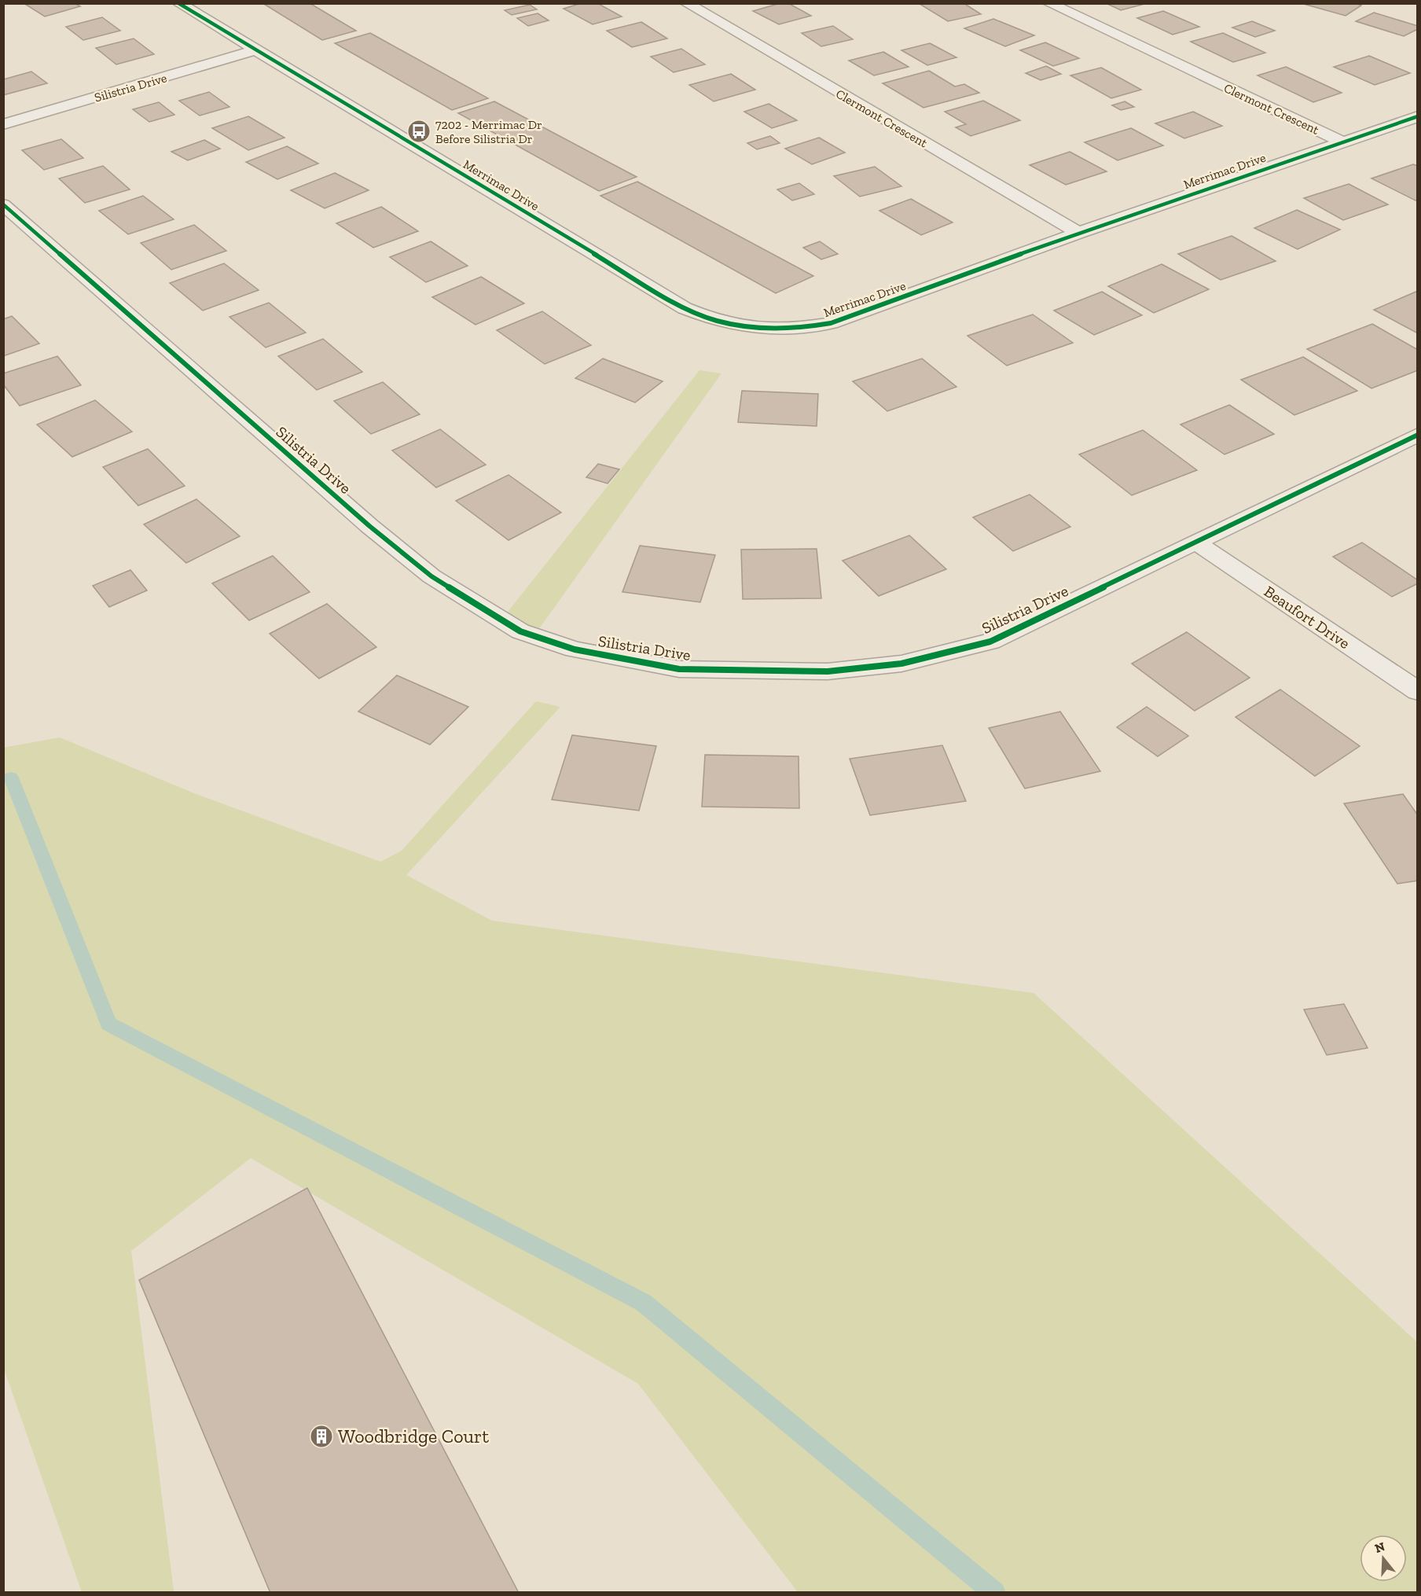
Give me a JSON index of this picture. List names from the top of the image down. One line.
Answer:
{"streets":{"street":["Silistria Drive","Clermont Crescent","Merrimac Drive","Beaufort Drive"]},"crossings":[["Silistria Drive","Merrimac Drive"],["Silistria Drive","Beaufort Drive"],["Clermont Crescent","Merrimac Drive"]],"places":{"bus stop":["7202 - Merrimac Dr Before Silistria Dr"],"building":["Woodbridge Court"]},"north":"top"}
